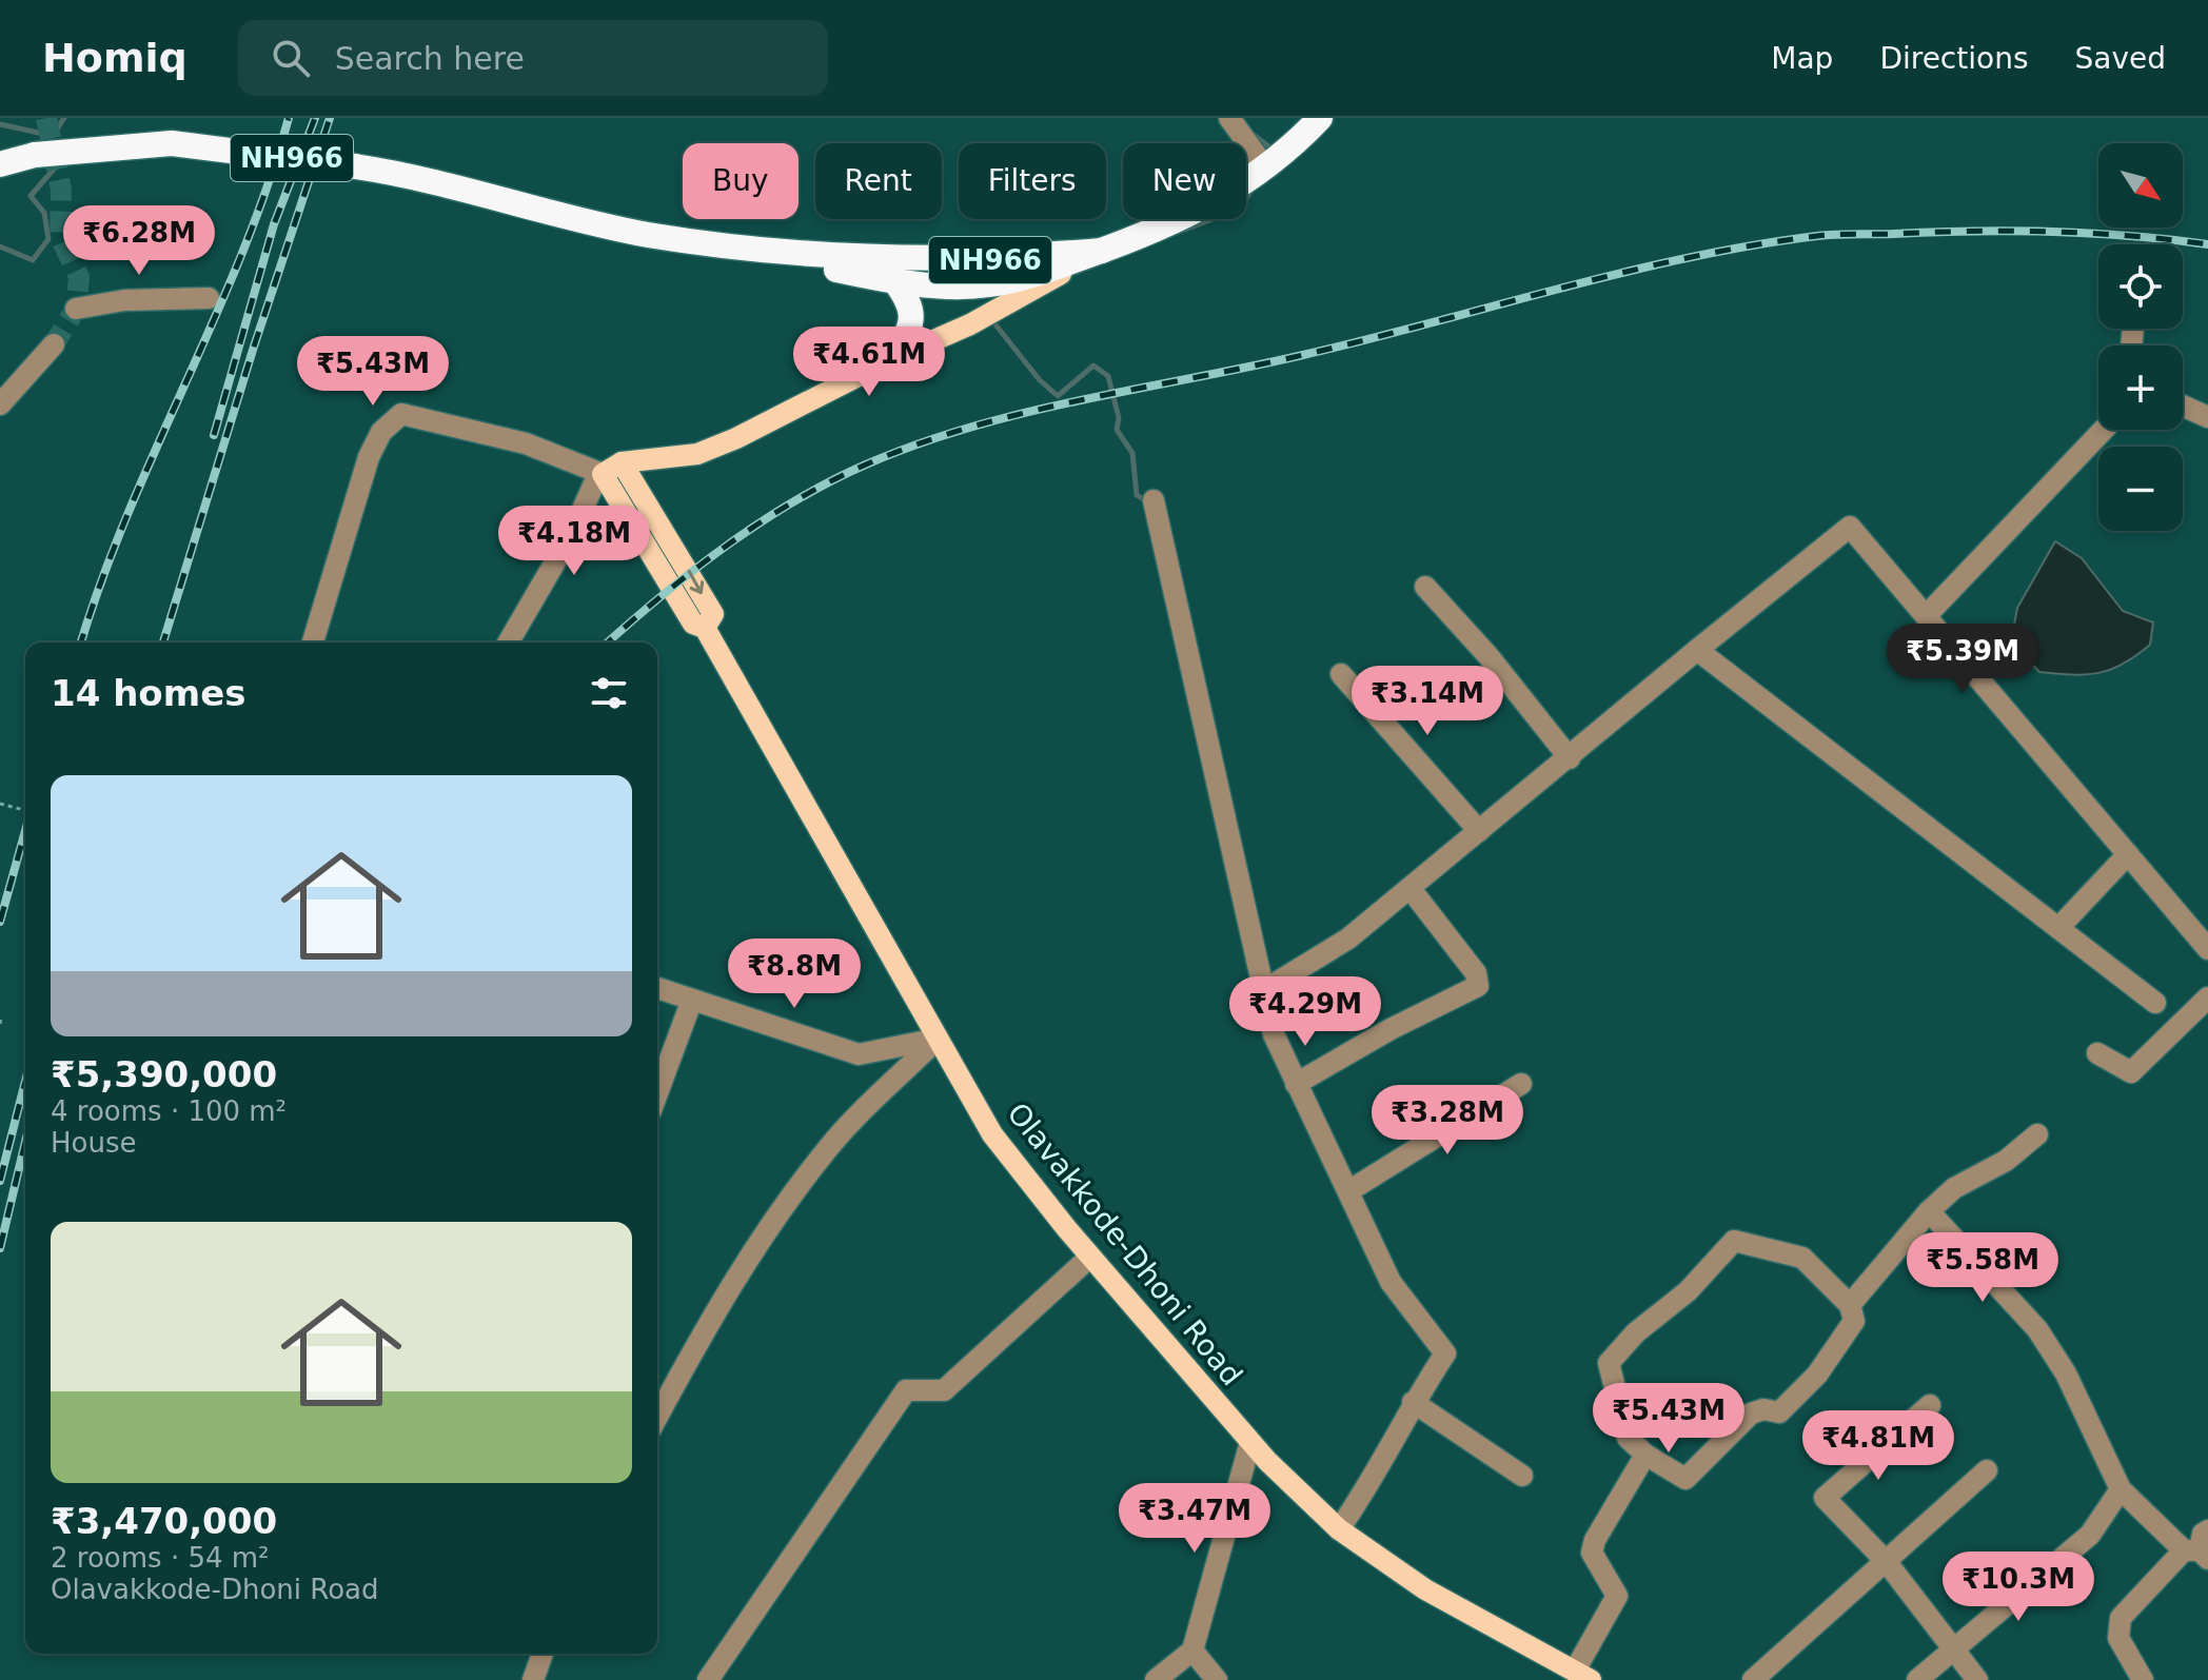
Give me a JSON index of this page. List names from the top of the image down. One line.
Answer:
{"streets":{"highway":["NH966"],"main road":["Olavakkode-Dhoni Road"]},"north":"bottom right","page":{"header":"Homiq","search":"Search here","nav":["Map","Directions","Saved"],"map_buttons":["+","−"],"chip":["Buy","Rent","Filters","New"],"price":["₹6.28M","₹4.61M","₹5.43M","₹4.18M","₹5.39M","₹3.14M","₹8.8M","₹4.29M","₹3.28M","₹5.58M","₹5.43M","₹4.81M","₹3.47M","₹10.3M"],"heading":"14 homes","list":[{"name":"₹5,390,000","note":"4 rooms · 100 m² · House"},{"name":"₹3,470,000","note":"2 rooms · 54 m² · Olavakkode-Dhoni Road"}]}}
